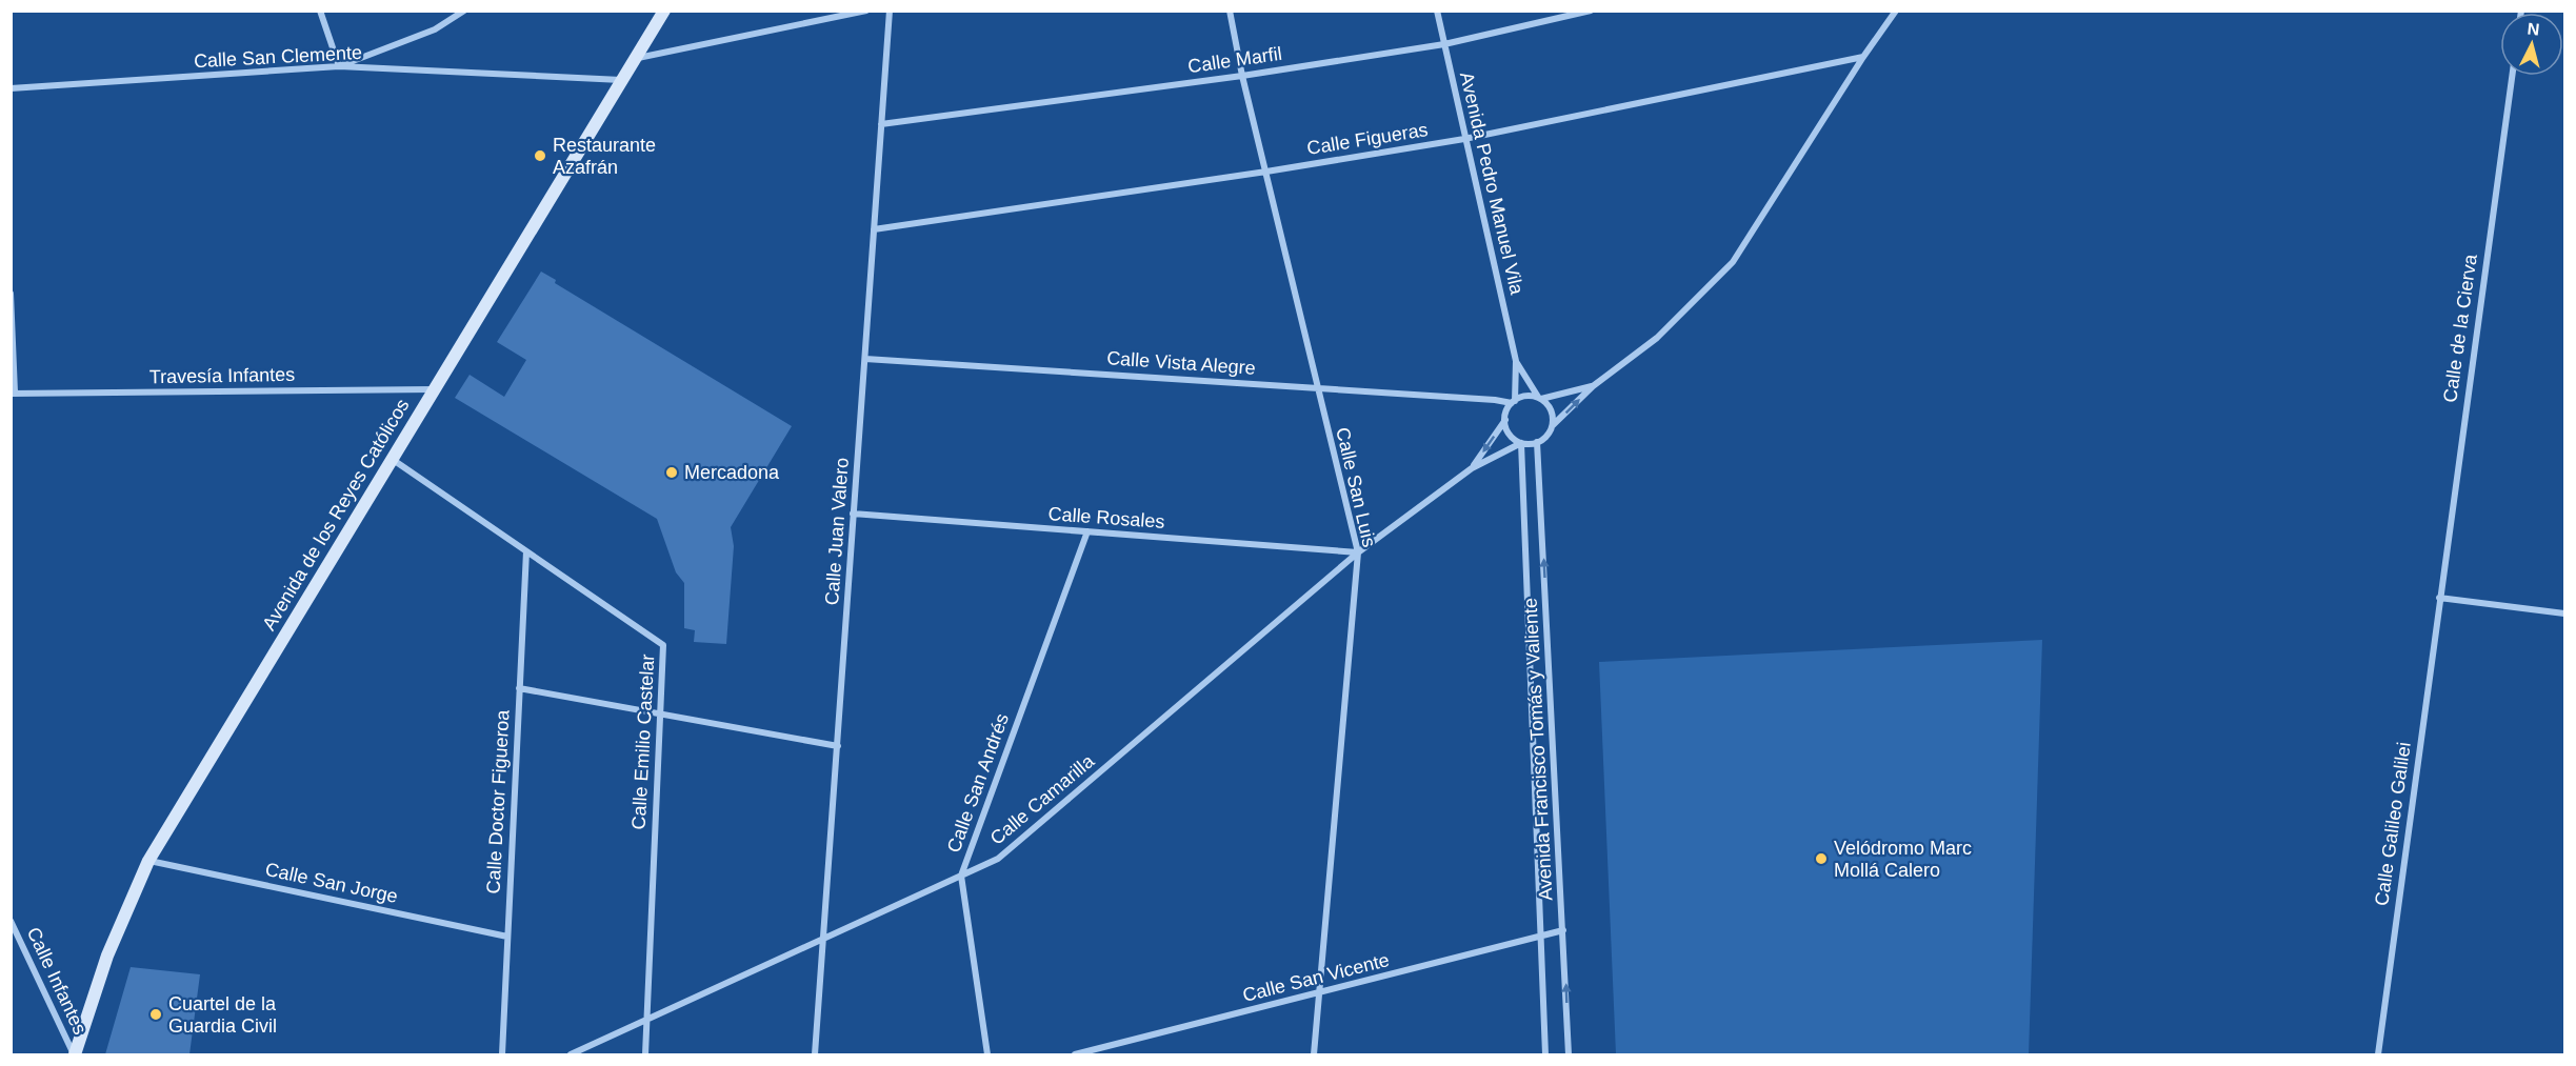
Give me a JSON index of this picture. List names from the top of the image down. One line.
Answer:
{"streets":{"street":["Calle San Clemente","Calle Marfil","Calle Figueras","Avenida Pedro Manuel Vila","Calle de la Cierva","Calle Vista Alegre","Travesía Infantes","Calle San Luis","Avenida de los Reyes Católicos","Calle Rosales","Calle Juan Valero","Calle Emilio Castelar","Avenida Francisco Tomás y Valiente","Calle San Andrés","Calle Camarilla","Calle Doctor Figueroa","Calle Galileo Galilei","Calle San Jorge","Calle San Vicente","Calle Infantes"]},"crossings":[["Calle San Clemente","Avenida de los Reyes Católicos"],["Calle Marfil","Avenida Pedro Manuel Vila"],["Calle Marfil","Calle San Luis"],["Calle Marfil","Calle Juan Valero"],["Calle Figueras","Avenida Pedro Manuel Vila"],["Calle Figueras","Calle San Luis"],["Calle Figueras","Calle Juan Valero"],["Avenida Pedro Manuel Vila","Calle Vista Alegre"],["Avenida Pedro Manuel Vila","Avenida Francisco Tomás y Valiente"],["Avenida Pedro Manuel Vila","Calle Camarilla"],["Calle de la Cierva","Calle Galileo Galilei"],["Calle Vista Alegre","Calle San Luis"],["Calle Vista Alegre","Calle Juan Valero"],["Calle Vista Alegre","Avenida Francisco Tomás y Valiente"],["Calle Vista Alegre","Calle Camarilla"],["Travesía Infantes","Avenida de los Reyes Católicos"],["Calle San Luis","Calle Rosales"],["Calle San Luis","Calle Camarilla"],["Calle San Luis","Calle San Vicente"],["Avenida de los Reyes Católicos","Calle Emilio Castelar"],["Avenida de los Reyes Católicos","Calle San Jorge"],["Avenida de los Reyes Católicos","Calle Infantes"],["Calle Rosales","Calle Juan Valero"],["Calle Rosales","Calle San Andrés"],["Calle Rosales","Calle Camarilla"],["Calle Juan Valero","Calle Camarilla"],["Calle Emilio Castelar","Calle Camarilla"],["Calle Emilio Castelar","Calle Doctor Figueroa"],["Avenida Francisco Tomás y Valiente","Calle Camarilla"],["Avenida Francisco Tomás y Valiente","Calle San Vicente"],["Calle San Andrés","Calle Camarilla"],["Calle Doctor Figueroa","Calle San Jorge"]],"places":["Restaurante Azafrán","Mercadona","Velódromo Marc Mollá Calero","Cuartel de la Guardia Civil"],"north":"top"}
